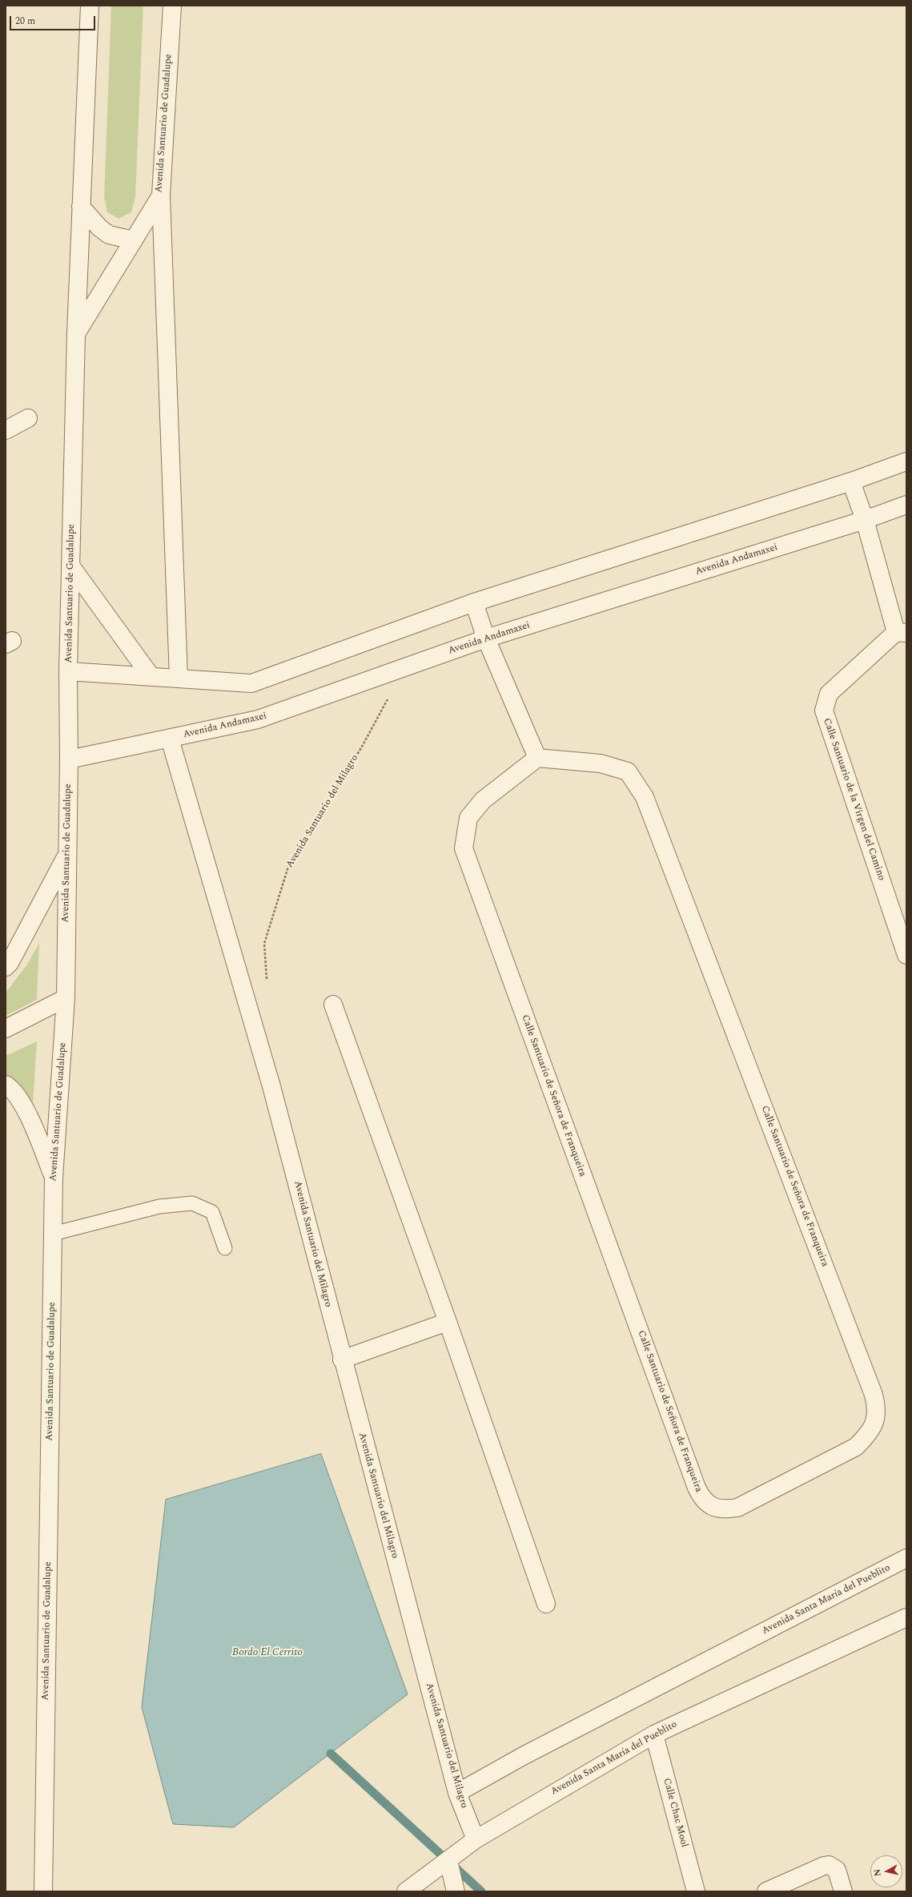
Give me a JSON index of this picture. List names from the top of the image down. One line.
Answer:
{"streets":{"street":["Avenida Santuario de Guadalupe","Avenida Andamaxei","Calle Santuario de la Virgen del Camino","Avenida Santuario del Milagro","Calle Santuario de Señora de Franqueira","Avenida Santa María del Pueblito","Calle Chac Mool"]},"crossings":[["Avenida Santuario de Guadalupe","Avenida Andamaxei"],["Avenida Andamaxei","Calle Santuario de la Virgen del Camino"],["Avenida Andamaxei","Avenida Santuario del Milagro"],["Avenida Santuario del Milagro","Avenida Santa María del Pueblito"],["Avenida Santa María del Pueblito","Calle Chac Mool"]],"water":["Bordo El Cerrito"],"scale_bar":"20 m","north":"left"}
